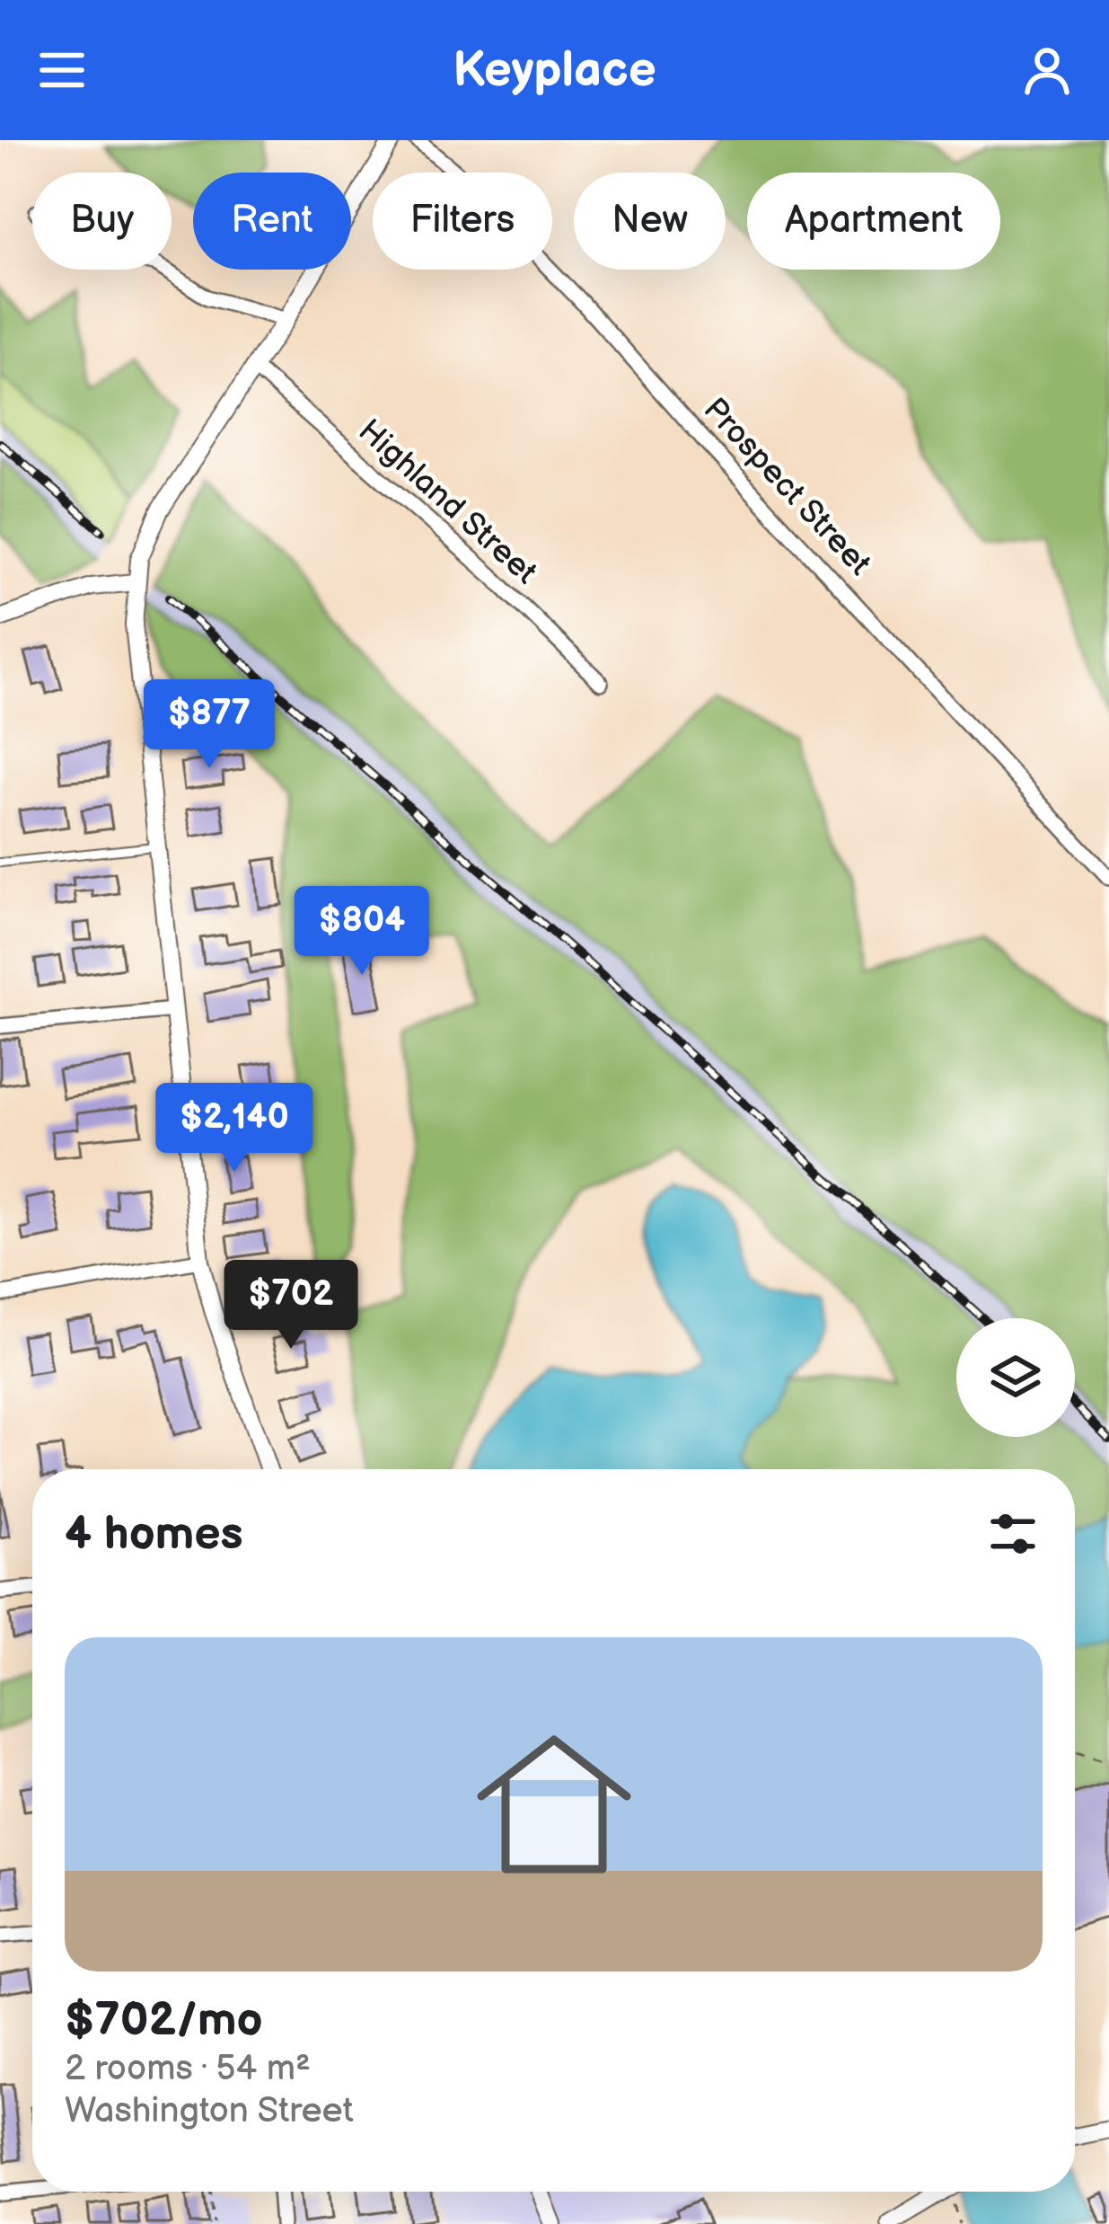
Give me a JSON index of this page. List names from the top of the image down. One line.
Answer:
{"streets":{"street":["Prospect Street","Highland Street"]},"page":{"header":"Keyplace","chip":["Buy","Rent","Filters","New","Apartment"],"price":["$877","$804","$2,140","$702"],"heading":"4 homes","list":[{"name":"$702/mo","note":"2 rooms · 54 m² · Washington Street"}]}}
